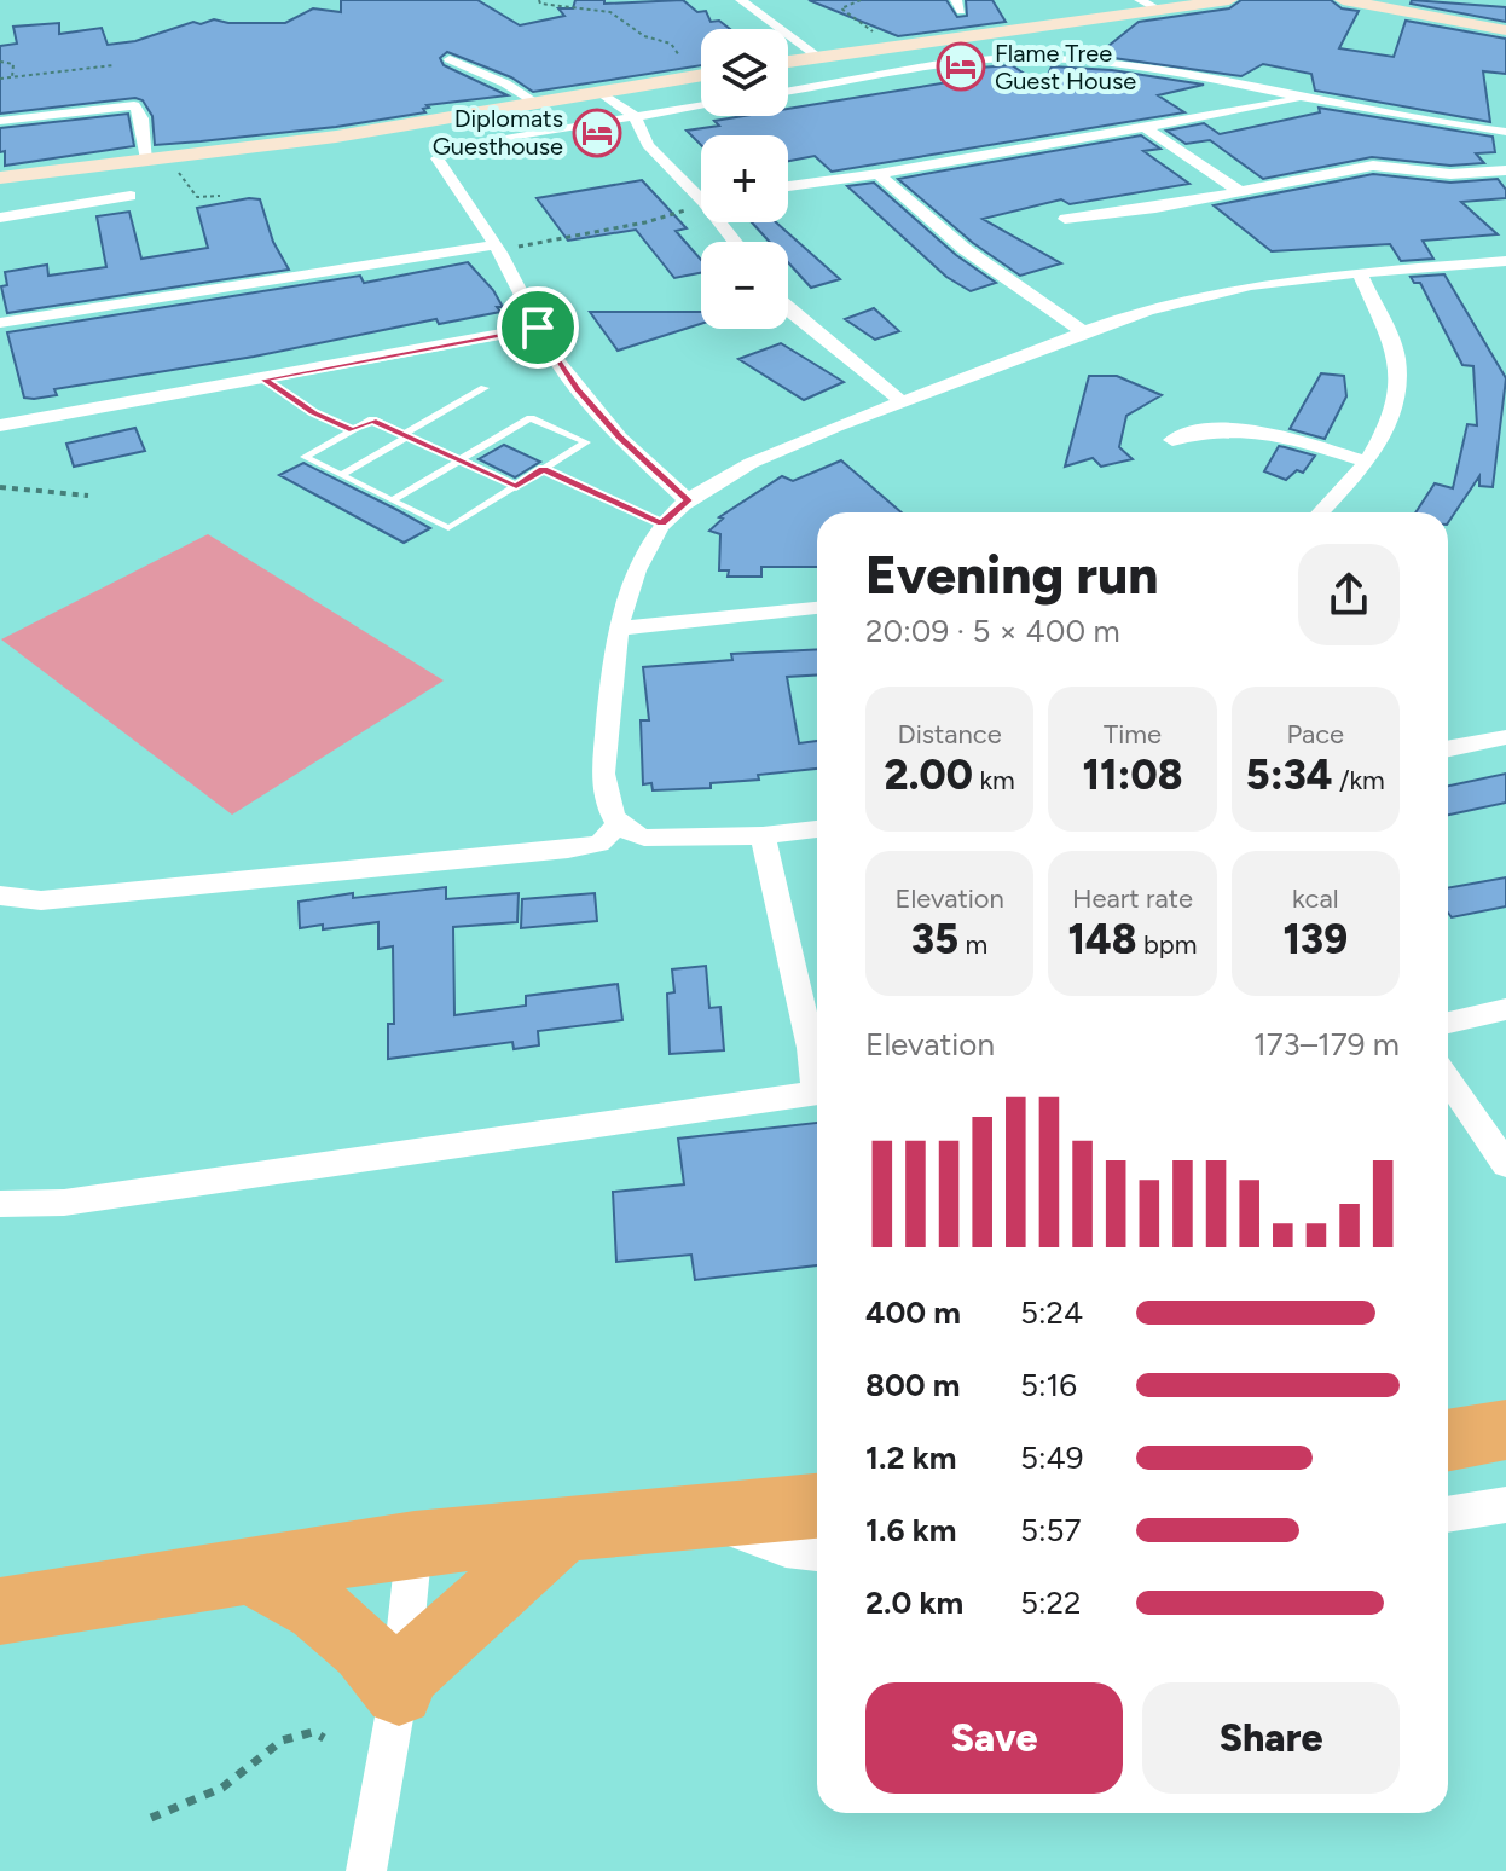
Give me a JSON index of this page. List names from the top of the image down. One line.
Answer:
{"places":{"hotel":["Flame Tree Guest House","Diplomats Guesthouse"]},"page":{"map_buttons":["+","−"],"heading":["Evening run","20:09 · 5 × 400 m"],"stats":[["Distance","2.00 km"],["Time","11:08"],["Pace","5:34 /km"],["Elevation","35 m"],["Heart rate","148 bpm"],["kcal","139"]],"chart":["Elevation","173–179 m"],"list":[{"name":"400 m","note":"5:24"},{"name":"800 m","note":"5:16"},{"name":"1.2 km","note":"5:49"},{"name":"1.6 km","note":"5:57"},{"name":"2.0 km","note":"5:22"}],"buttons":["Save","Share"]}}
